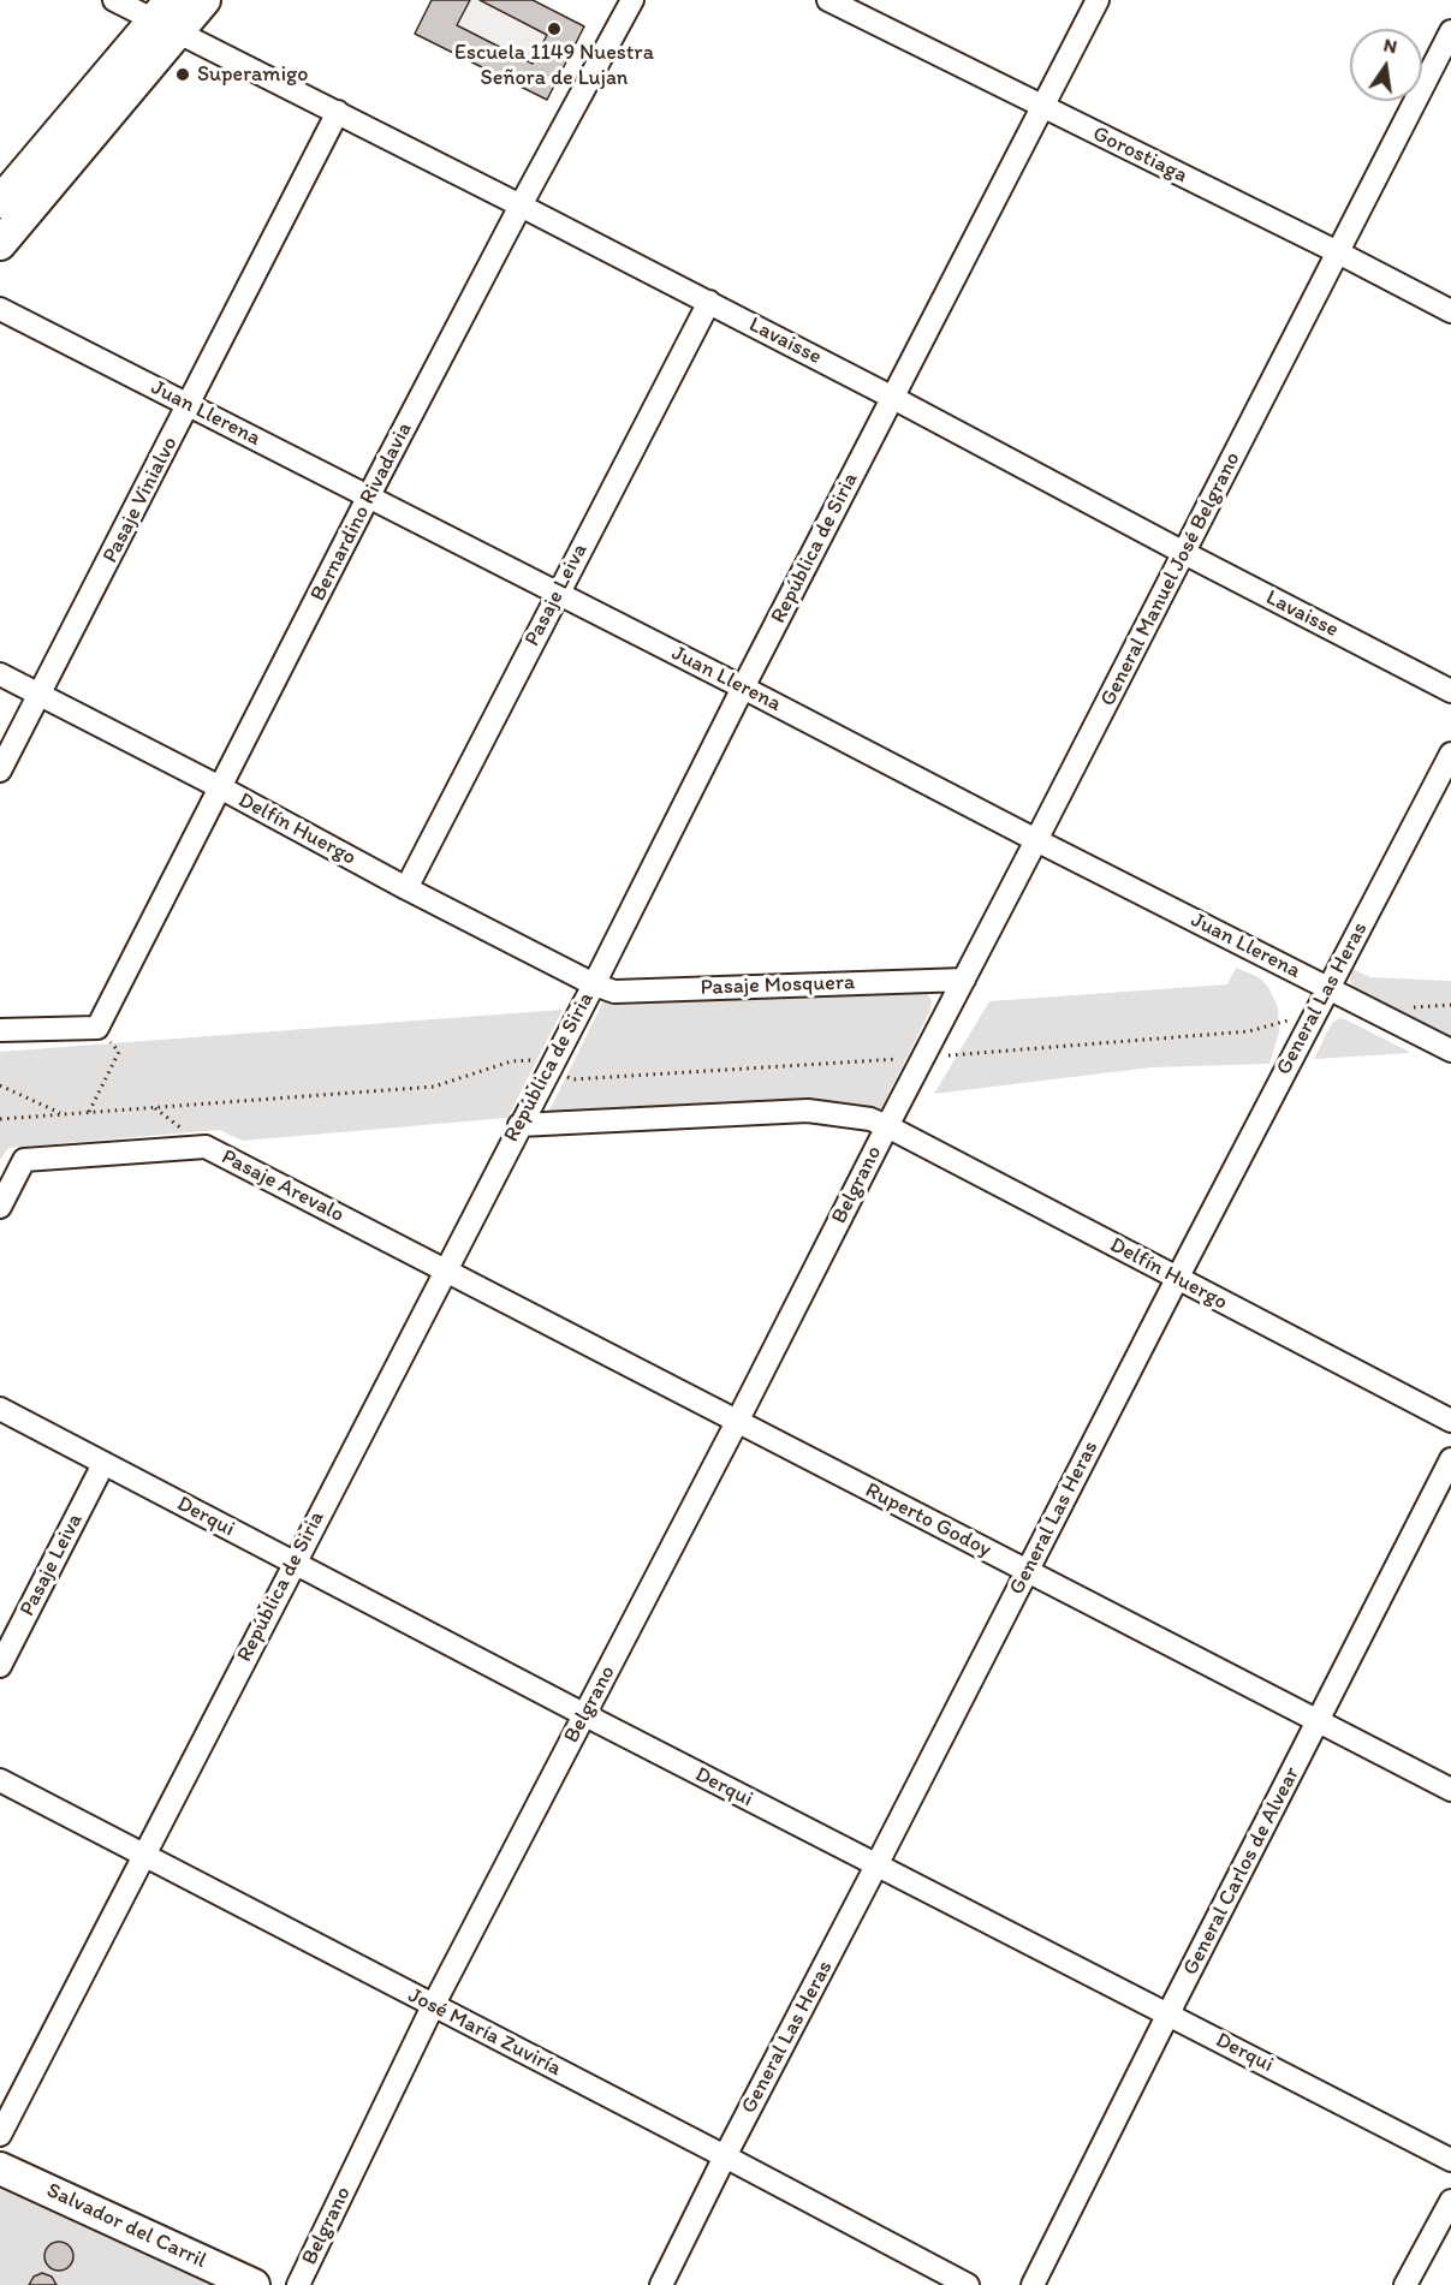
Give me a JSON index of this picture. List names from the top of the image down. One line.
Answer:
{"streets":{"main road":["Salvador del Carril"],"street":["Gorostiaga","Lavaisse","Juan Llerena","Pasaje Vinialvo","Bernardino Rivadavia","República de Siria","General Manuel José Belgrano","Pasaje Leiva","Delfín Huergo","Pasaje Mosquera","General Las Heras","Belgrano","Pasaje Arevalo","Derqui","Ruperto Godoy","General Carlos de Alvear","José María Zuviría"]},"crossings":[["Gorostiaga","República de Siria"],["Gorostiaga","General Manuel José Belgrano"],["Lavaisse","Pasaje Vinialvo"],["Lavaisse","Bernardino Rivadavia"],["Lavaisse","República de Siria"],["Lavaisse","General Manuel José Belgrano"],["Lavaisse","Pasaje Leiva"],["Juan Llerena","Pasaje Vinialvo"],["Juan Llerena","Bernardino Rivadavia"],["Juan Llerena","República de Siria"],["Juan Llerena","General Manuel José Belgrano"],["Juan Llerena","Pasaje Leiva"],["Juan Llerena","General Las Heras"],["Pasaje Vinialvo","Delfín Huergo"],["Bernardino Rivadavia","Delfín Huergo"],["República de Siria","Delfín Huergo"],["República de Siria","Pasaje Mosquera"],["República de Siria","Pasaje Arevalo"],["República de Siria","Derqui"],["República de Siria","Ruperto Godoy"],["República de Siria","José María Zuviría"],["General Manuel José Belgrano","Delfín Huergo"],["General Manuel José Belgrano","Pasaje Mosquera"],["General Manuel José Belgrano","Belgrano"],["Pasaje Leiva","Delfín Huergo"],["Pasaje Leiva","Derqui"],["Delfín Huergo","Pasaje Mosquera"],["Delfín Huergo","General Las Heras"],["Delfín Huergo","Belgrano"],["General Las Heras","Derqui"],["General Las Heras","Ruperto Godoy"],["General Las Heras","José María Zuviría"],["Belgrano","Derqui"],["Belgrano","Ruperto Godoy"],["Belgrano","José María Zuviría"],["Pasaje Arevalo","Ruperto Godoy"],["Derqui","General Carlos de Alvear"],["Ruperto Godoy","General Carlos de Alvear"]],"places":["Escuela 1149 Nuestra Señora de Lujan","Superamigo"],"north":"top"}
